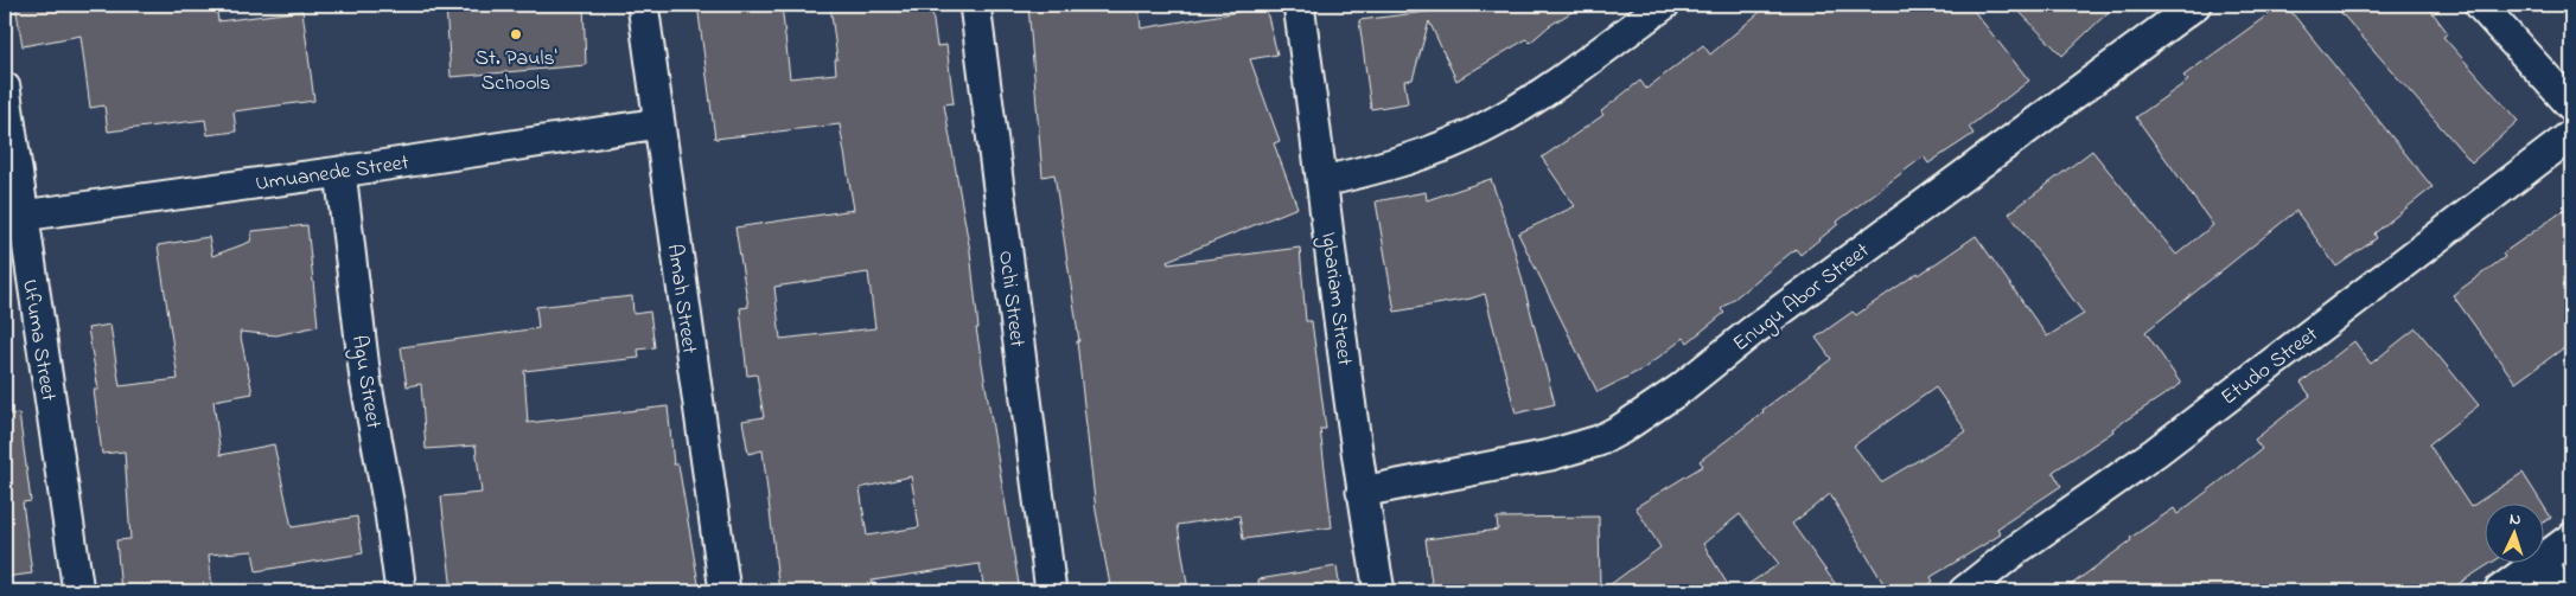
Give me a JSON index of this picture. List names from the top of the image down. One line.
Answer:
{"streets":{"street":["Umuanede Street","Enugu Abor Street","Amah Street","Ochi Street","Igbariam Street","Ufuma Street","Etudo Street","Agu Street"]},"crossings":[["Umuanede Street","Amah Street"],["Umuanede Street","Ufuma Street"],["Umuanede Street","Agu Street"],["Enugu Abor Street","Igbariam Street"]],"places":["St. Pauls' Schools"],"north":"top"}
